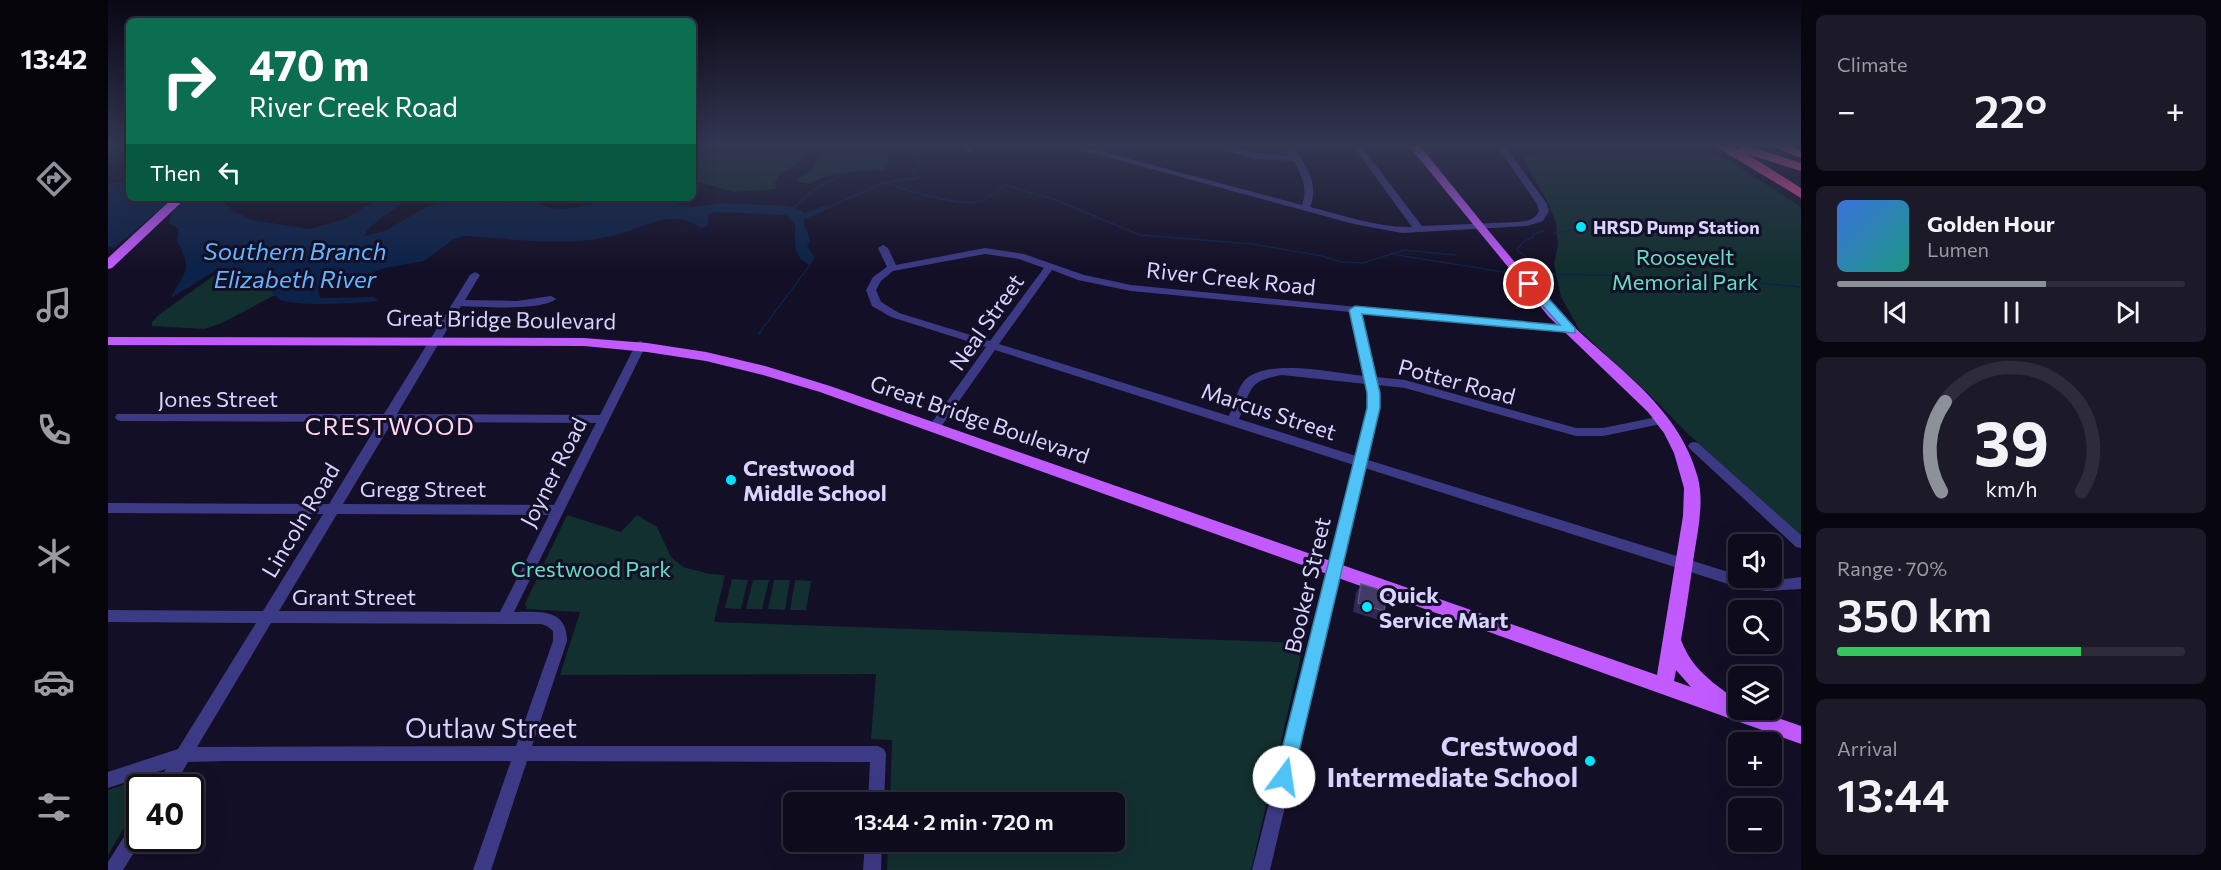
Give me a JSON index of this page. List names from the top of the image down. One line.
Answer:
{"streets":{"main road":["Great Bridge Boulevard"],"street":["River Creek Road","Neal Street","Potter Road","Jones Street","Marcus Street","Joyner Road","Gregg Street","Lincoln Road","Booker Street","Grant Street","Outlaw Street"]},"crossings":[["River Creek Road","Neal Street"],["River Creek Road","Marcus Street"],["River Creek Road","Booker Street"],["Great Bridge Boulevard","Neal Street"],["Great Bridge Boulevard","Joyner Road"],["Great Bridge Boulevard","Lincoln Road"],["Great Bridge Boulevard","Booker Street"],["Neal Street","Marcus Street"],["Potter Road","Marcus Street"],["Potter Road","Booker Street"],["Jones Street","Joyner Road"],["Jones Street","Lincoln Road"],["Marcus Street","Booker Street"],["Joyner Road","Gregg Street"],["Joyner Road","Grant Street"],["Gregg Street","Lincoln Road"],["Lincoln Road","Grant Street"],["Lincoln Road","Outlaw Street"],["Grant Street","Outlaw Street"]],"districts":["CRESTWOOD"],"water":["Southern Branch Elizabeth River"],"parks":["Roosevelt Memorial Park","Crestwood Park"],"places":["HRSD Pump Station","Crestwood Middle School","Quick Service Mart","Crestwood Intermediate School"],"page":{"tabs":"13:42","tile":["Climate",["Range · 70%","350 km"],["Arrival","13:44"]],"turn":["470 m","River Creek Road"],"heat":["−","22°","+"],"then":"Then","song":["Golden Hour","Lumen"],"map_buttons":["+","−"],"limit":"40","trip":"13:44 · 2 min · 720 m","gauge":["39","km/h"]}}
